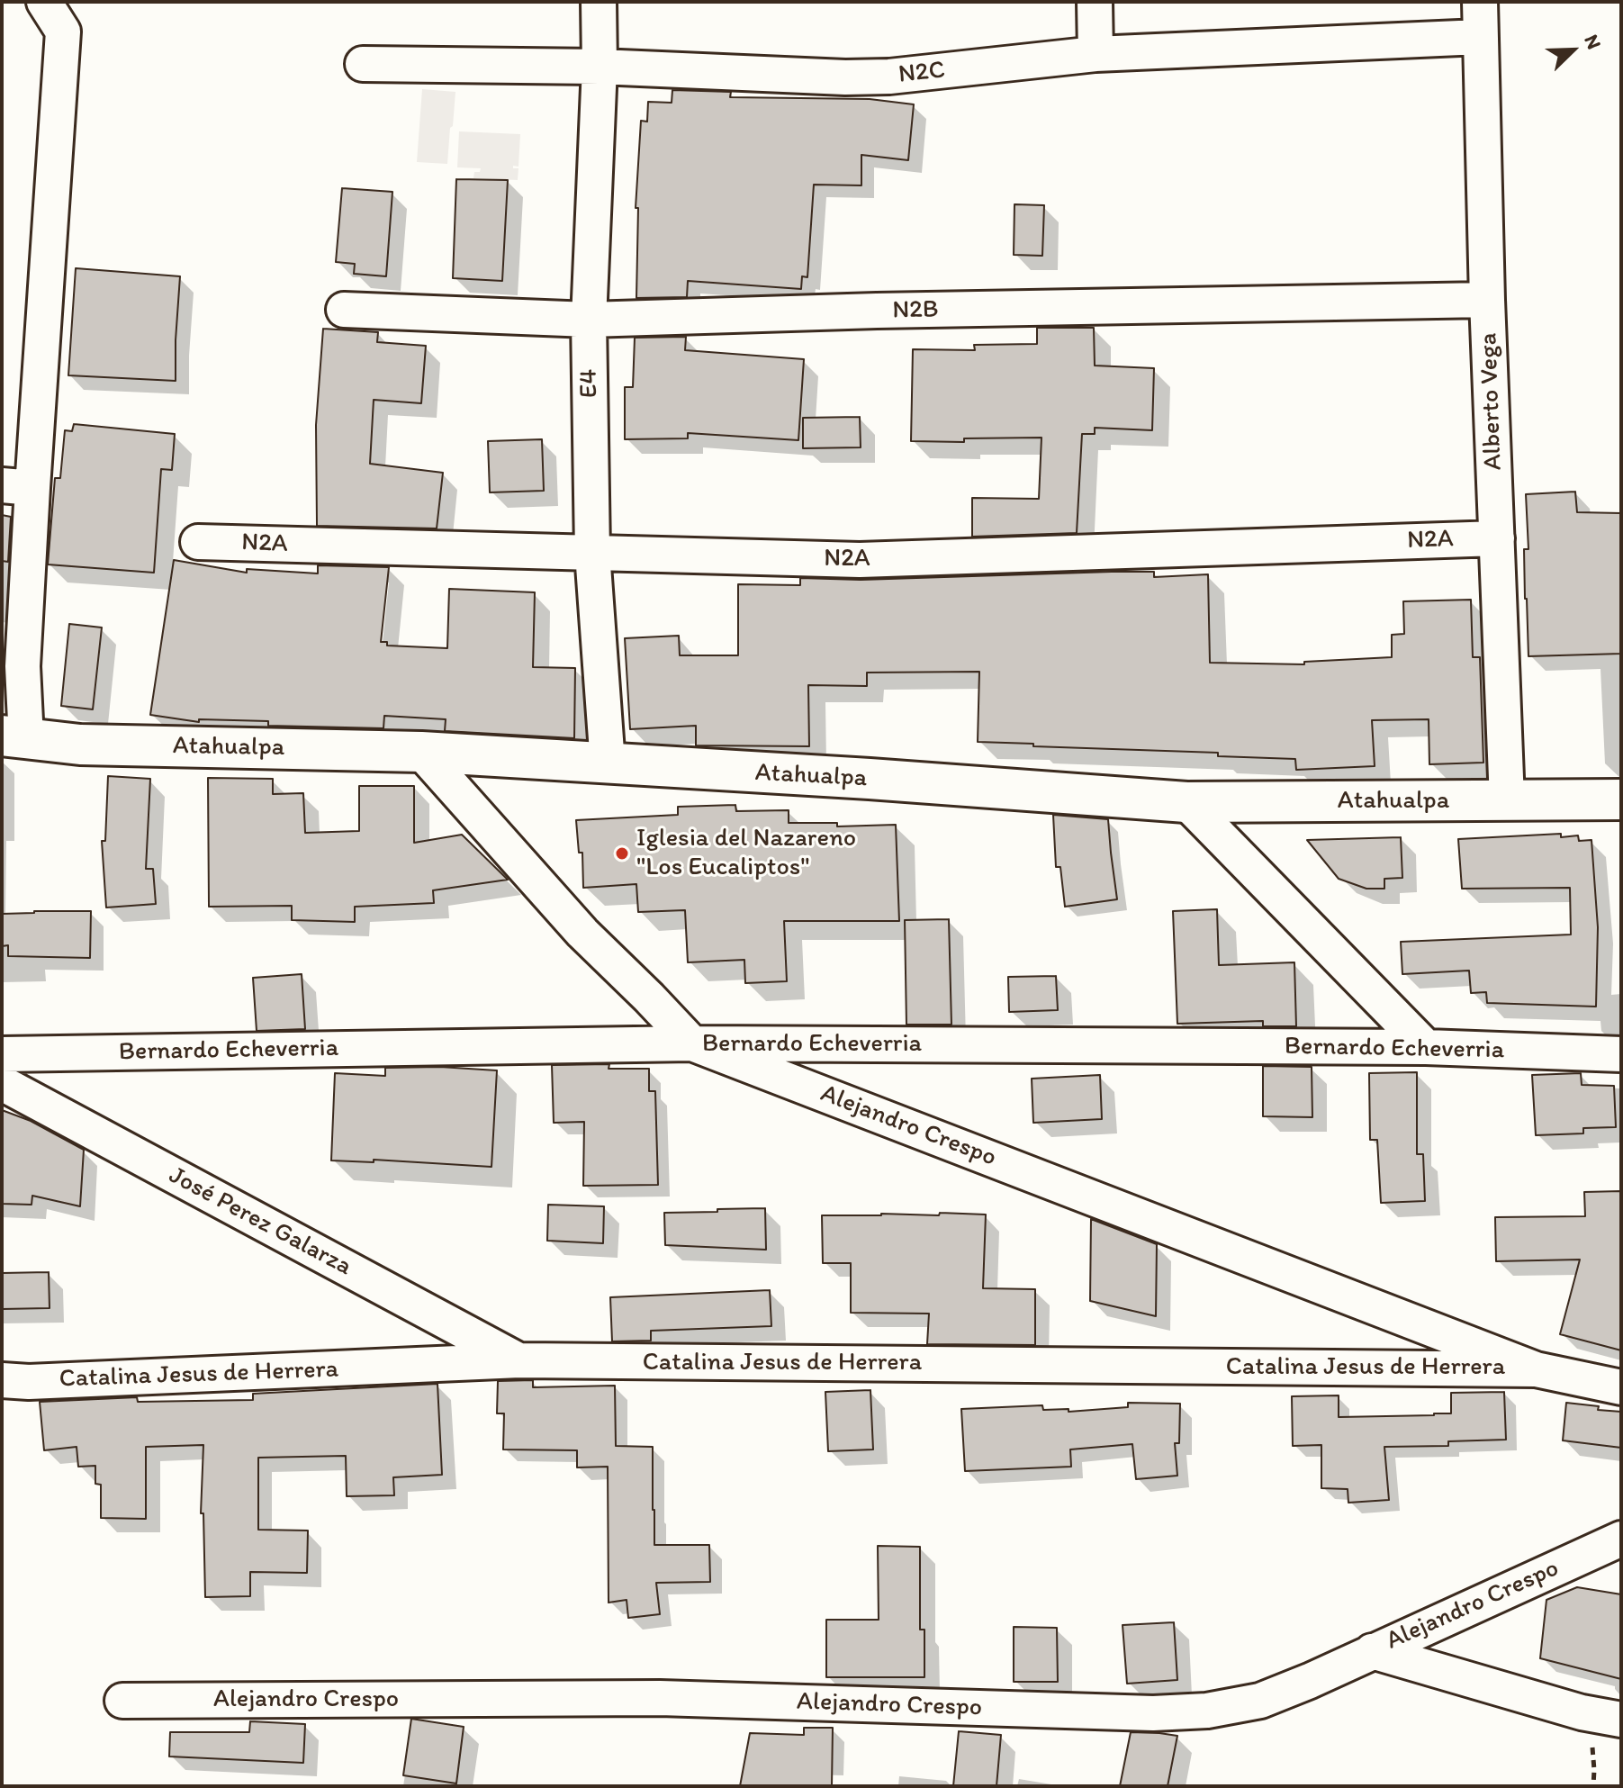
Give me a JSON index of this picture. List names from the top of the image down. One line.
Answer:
{"streets":{"street":["N2C","N2B","E4","Alberto Vega","N2A","Atahualpa","Bernardo Echeverria","Alejandro Crespo","José Perez Galarza","Catalina Jesus de Herrera"]},"crossings":[["N2C","E4"],["N2C","Alberto Vega"],["N2B","E4"],["N2B","Alberto Vega"],["E4","N2A"],["E4","Atahualpa"],["Alberto Vega","N2A"],["Alberto Vega","Atahualpa"],["Atahualpa","Alejandro Crespo"],["Bernardo Echeverria","Alejandro Crespo"],["Alejandro Crespo","Catalina Jesus de Herrera"],["José Perez Galarza","Catalina Jesus de Herrera"]],"places":["Iglesia del Nazareno \"Los Eucaliptos\""],"north":"top right"}
